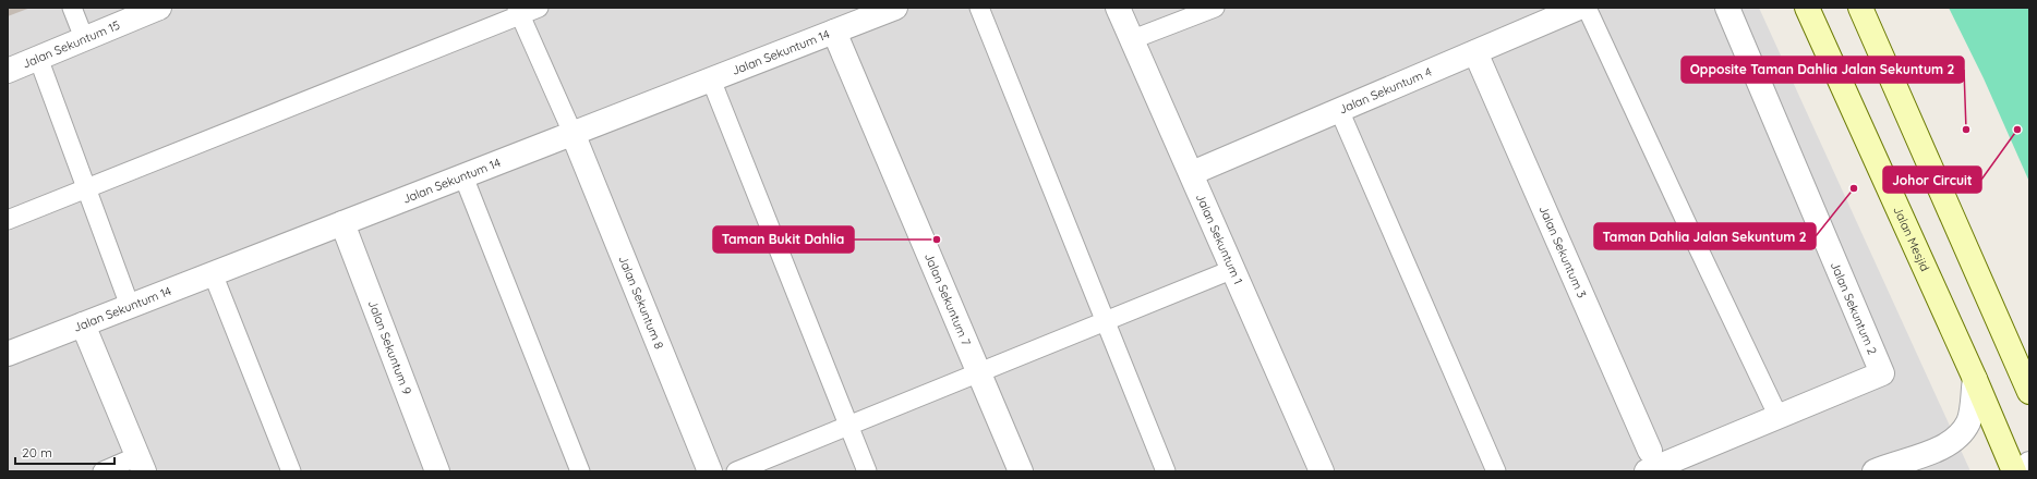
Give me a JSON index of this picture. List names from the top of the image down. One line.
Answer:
{"streets":{"main road":["Jalan Mesjid"],"street":["Jalan Sekuntum 15","Jalan Sekuntum 14","Jalan Sekuntum 4","Jalan Sekuntum 1","Jalan Sekuntum 3","Jalan Sekuntum 7","Jalan Sekuntum 8","Jalan Sekuntum 2","Jalan Sekuntum 9"]},"crossings":[["Jalan Sekuntum 14","Jalan Sekuntum 7"],["Jalan Sekuntum 14","Jalan Sekuntum 8"],["Jalan Sekuntum 14","Jalan Sekuntum 9"],["Jalan Sekuntum 4","Jalan Sekuntum 1"],["Jalan Sekuntum 4","Jalan Sekuntum 3"],["Jalan Sekuntum 3","Jalan Sekuntum 2"]],"places":["Opposite Taman Dahlia Jalan Sekuntum 2","Johor Circuit","Taman Dahlia Jalan Sekuntum 2","Taman Bukit Dahlia"],"scale_bar":"20 m"}
